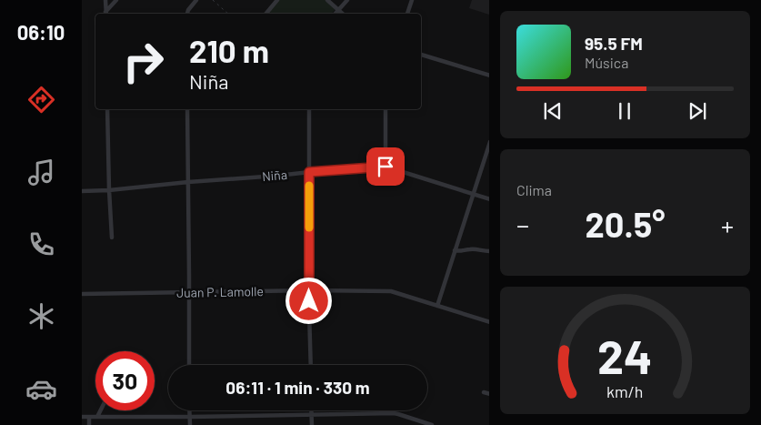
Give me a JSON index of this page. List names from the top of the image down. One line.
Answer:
{"streets":{"street":["Niña","Juan P. Lamolle"]},"page":{"tabs":"06:10","turn":["210 m","Niña"],"song":["95.5 FM","Música"],"tile":"Clima","heat":["−","20.5°","+"],"limit":"30","trip":"06:11 · 1 min · 330 m","gauge":["24","km/h"]}}
